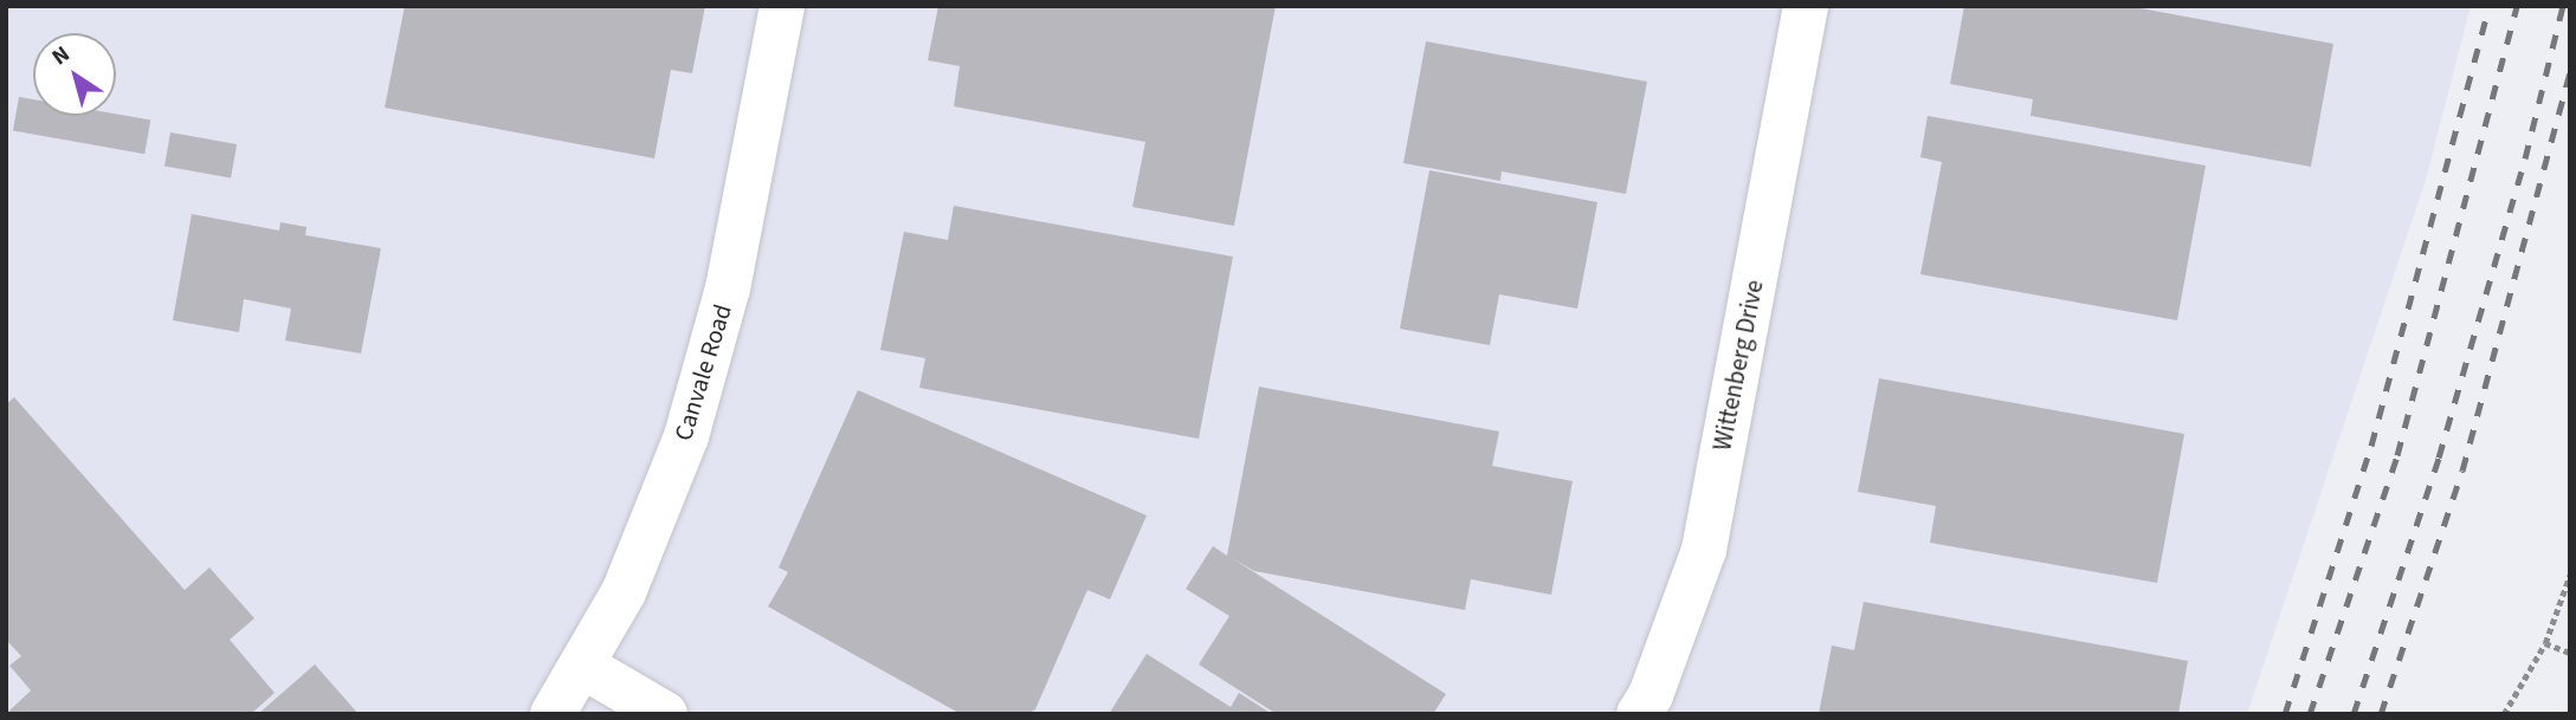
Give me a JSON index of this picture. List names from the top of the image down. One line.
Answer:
{"streets":{"street":["Wittenberg Drive","Canvale Road"]},"north":"top left"}
